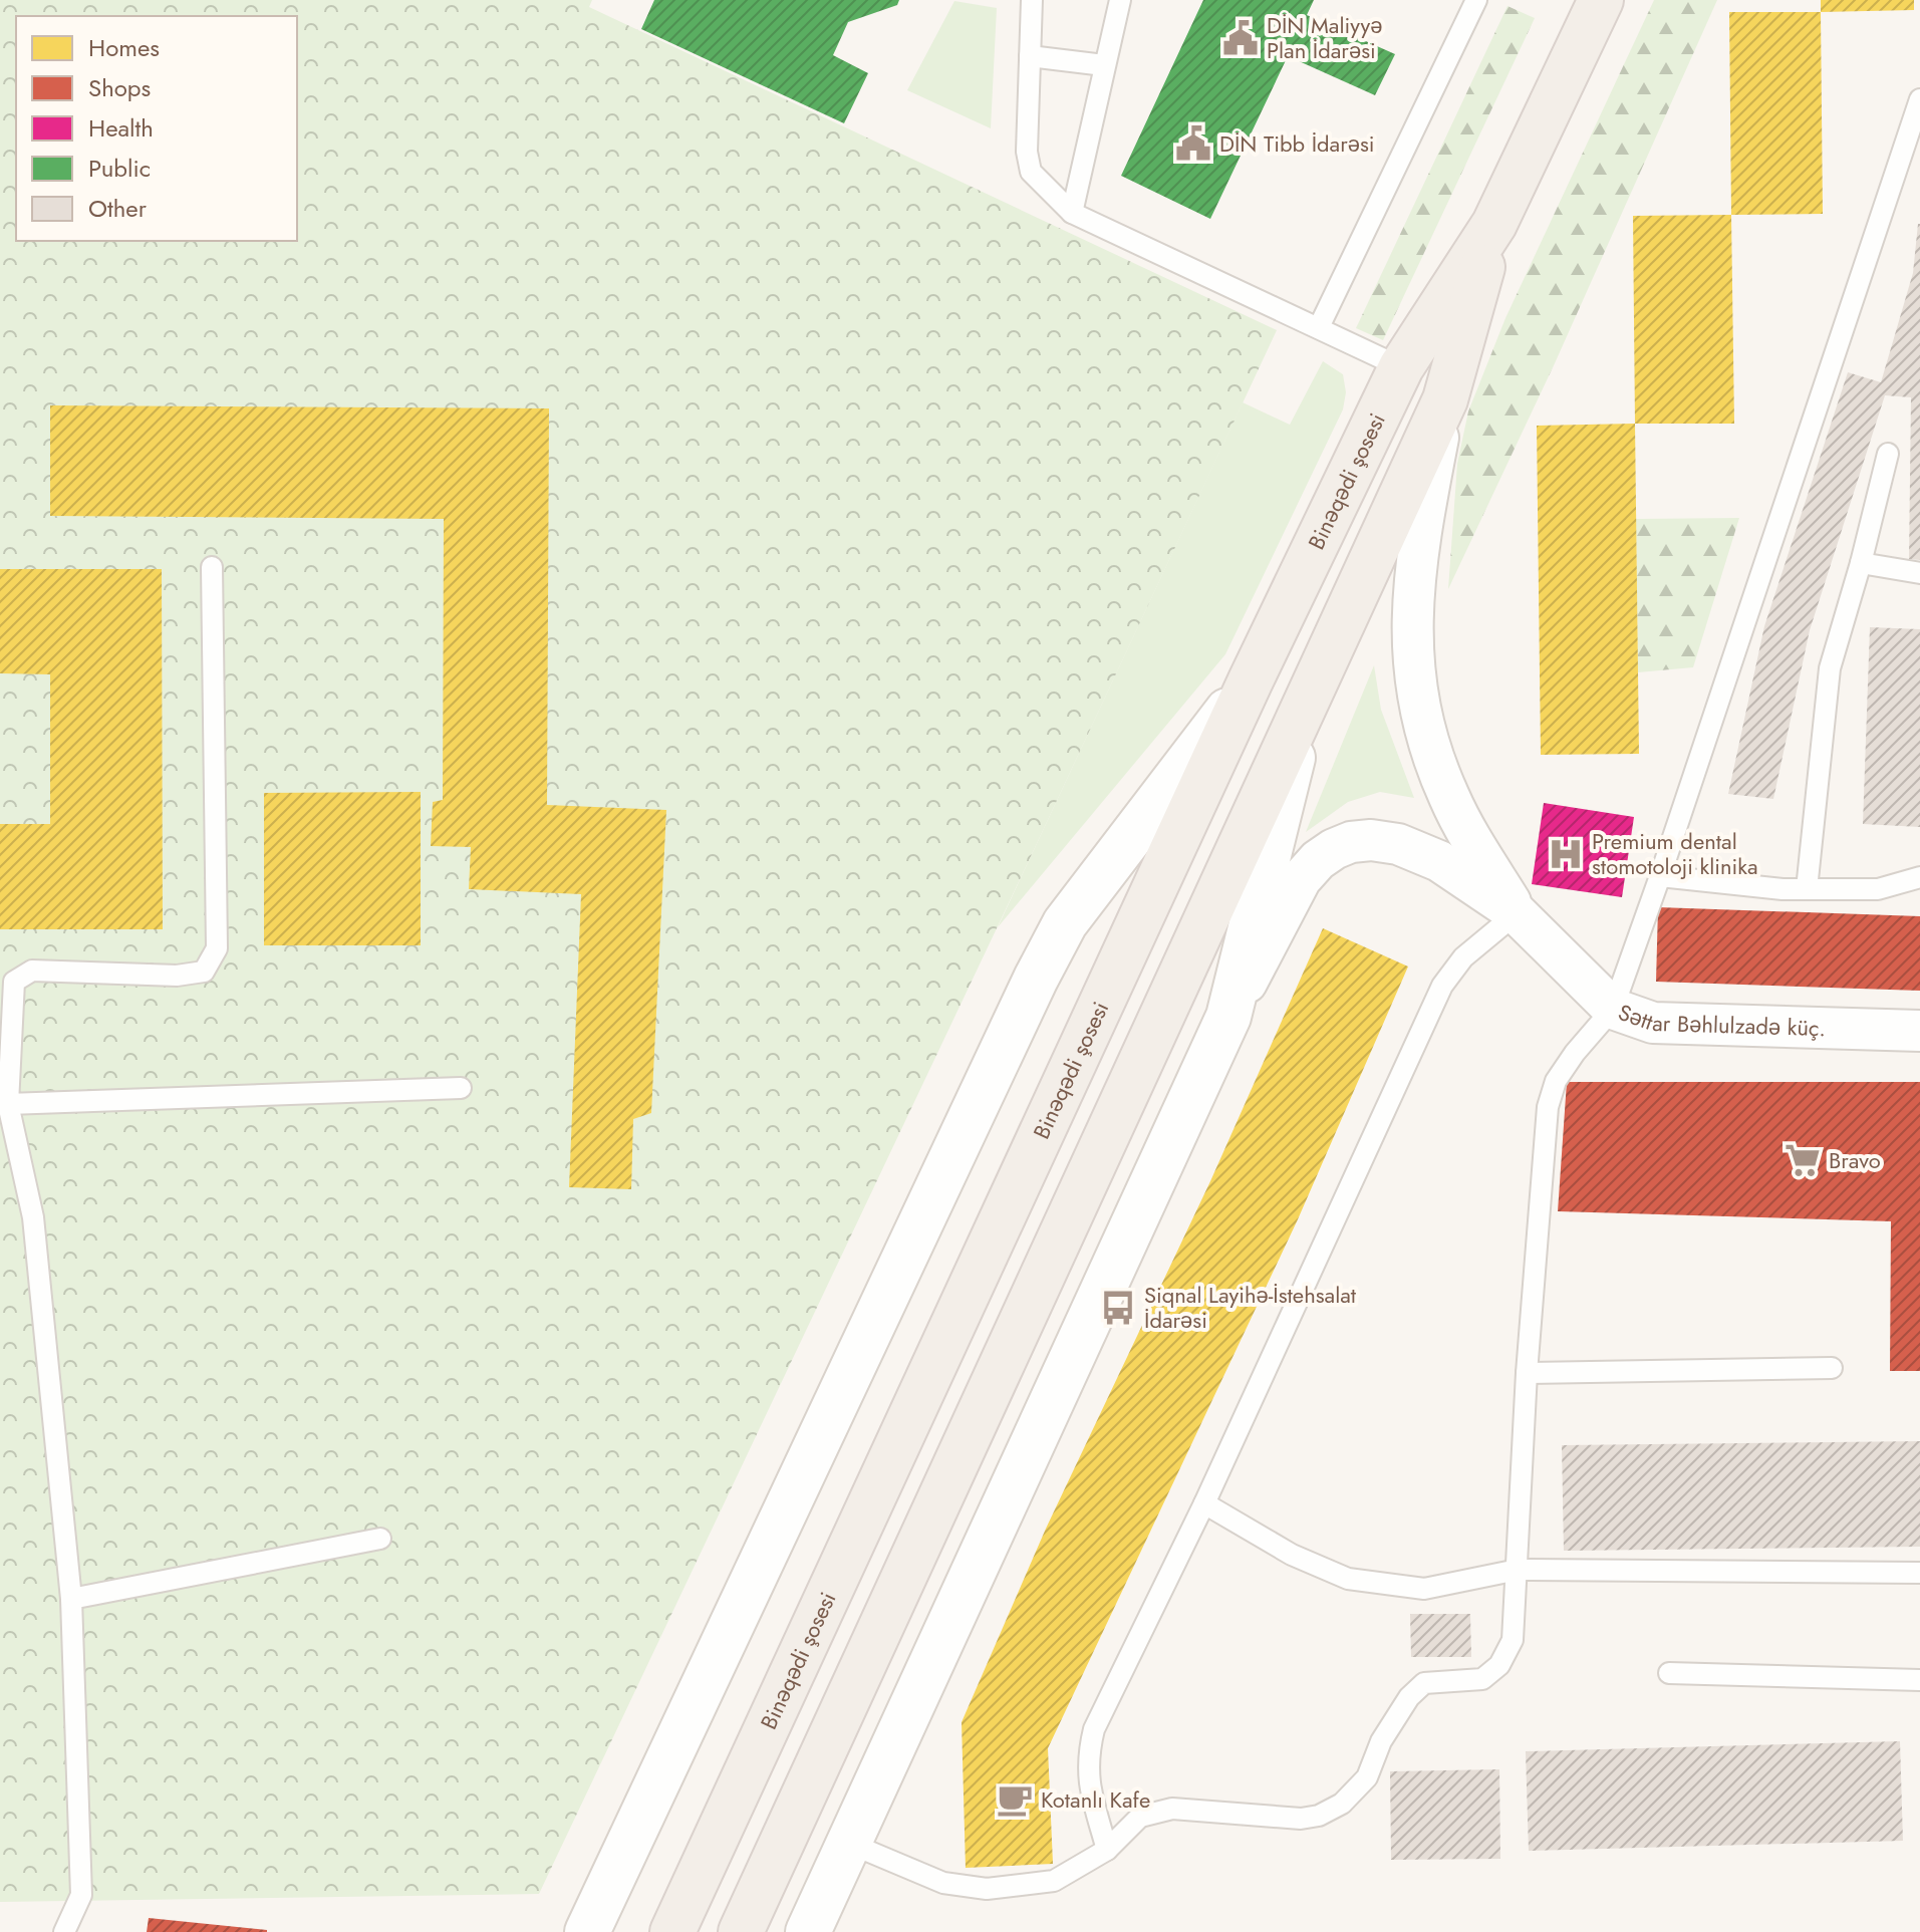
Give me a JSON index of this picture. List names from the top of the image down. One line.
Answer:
{"streets":{"main road":["Binəqədi şosesi"],"street":["Səttar Bəhlulzadə küç."]},"places":{"public building":["DİN Maliyyə Plan İdarəsi","DİN Tibb İdarəsi"],"hospital":["Premium dental stomotoloji klinika"],"supermarket":["Bravo"],"bus stop":["Siqnal Layihə-İstehsalat İdarəsi"],"cafe":["Kotanlı Kafe"]},"legend":["Homes","Shops","Health","Public","Other"]}
